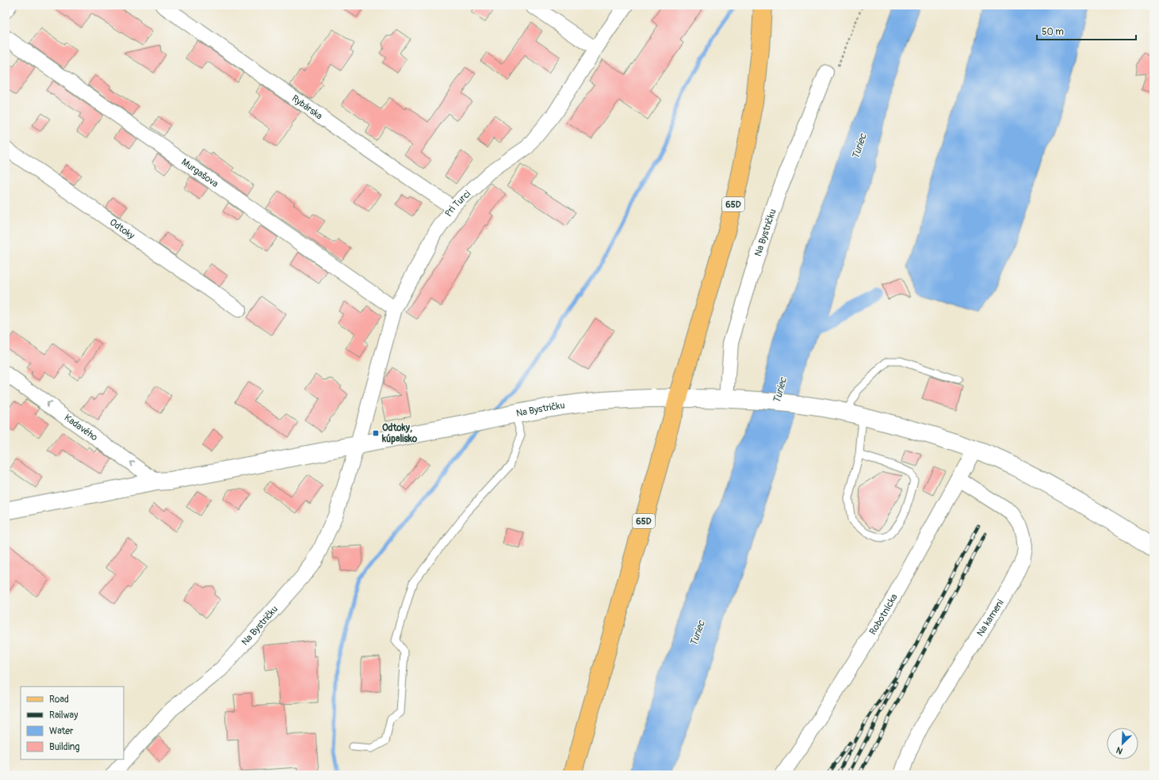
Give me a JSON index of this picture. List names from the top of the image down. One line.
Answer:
{"streets":{"main road":["65D"],"street":["Rybárska","Murgašova","Pri Turci","Odtoky","Na Bystričku","Kadavého","Robotnícka","Na kameni"]},"crossings":[["Rybárska","Pri Turci"],["Murgašova","Pri Turci"],["Pri Turci","Na Bystričku"],["65D","Na Bystričku"],["Na Bystričku","Kadavého"],["Robotnícka","Na kameni"]],"one_way":["Kadavého"],"water":["Turiec"],"places":{"transit":["Odtoky, kúpalisko"]},"legend":["Road","Railway","Water","Building"],"scale_bar":"50 m","north":"bottom left"}
